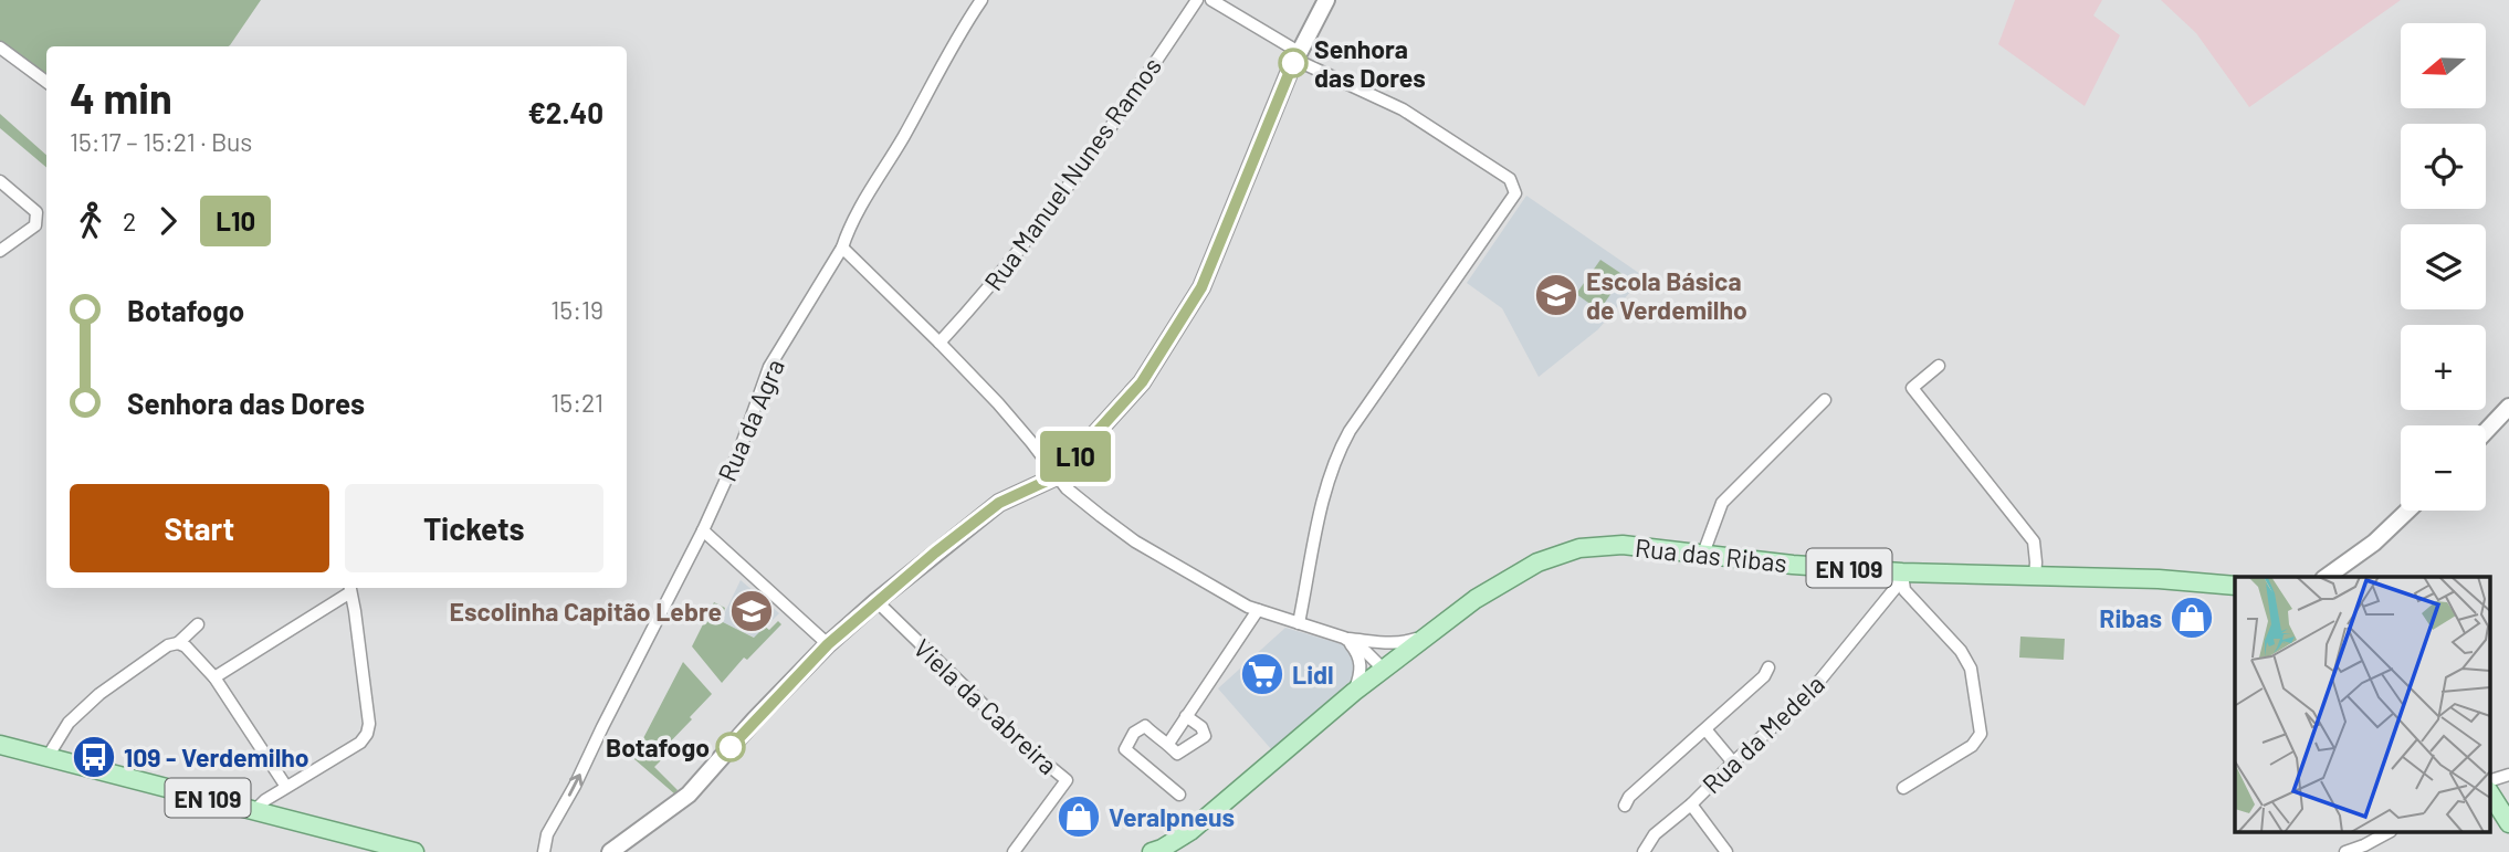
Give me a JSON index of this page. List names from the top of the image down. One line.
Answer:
{"streets":{"main road":["Rua das Ribas","EN 109"],"street":["Rua Manuel Nunes Ramos","Rua da Agra","Viela da Cabreira","Rua da Medela"]},"crossings":[["Rua das Ribas","EN 109"],["Rua das Ribas","Rua da Medela"]],"one_way":["Rua da Agra"],"places":{"other":["Senhora das Dores","Botafogo"],"school or university":["Escola Básica de Verdemilho","Escolinha Capitão Lebre"],"shop":["Ribas","Veralpneus"],"supermarket":["Lidl"],"bus stop":["109 - Verdemilho"]},"lines":["bus line L10"],"north":"left","page":{"on_map":"L10","map_buttons":["+","−"],"heading":["4 min","15:17 – 15:21 · Bus","€2.40"],"legs":["2","L10"],"list":[{"name":"Botafogo","value":"15:19"},{"name":"Senhora das Dores","value":"15:21"}],"buttons":["Start","Tickets"]}}
